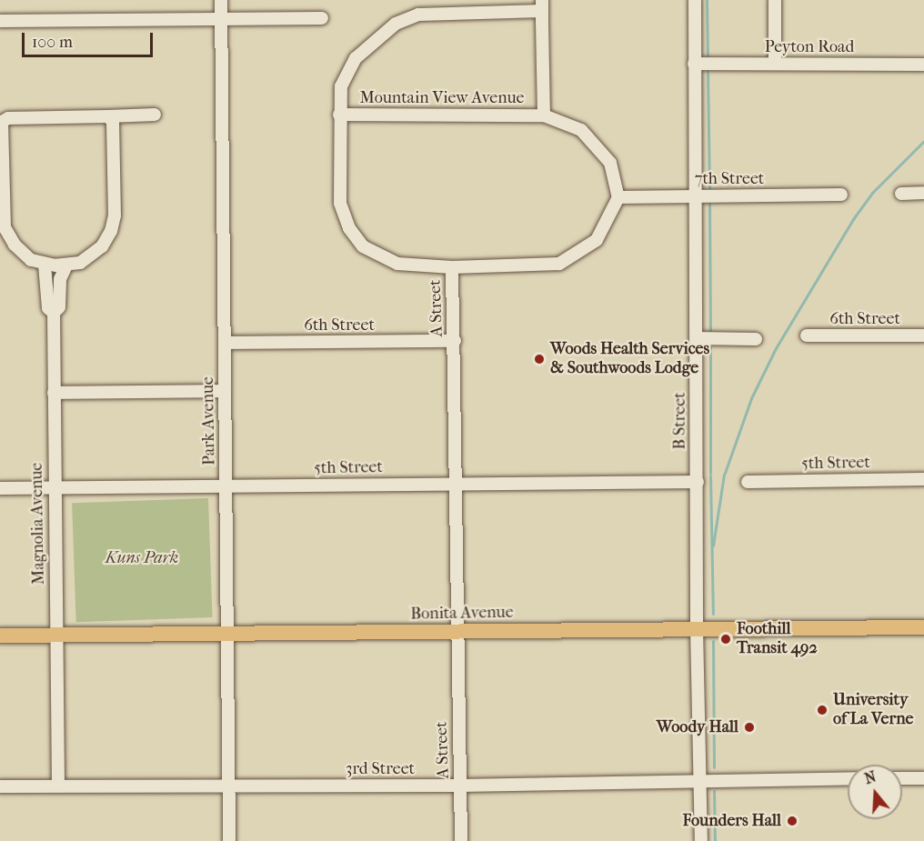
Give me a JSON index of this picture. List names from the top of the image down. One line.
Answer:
{"streets":{"main road":["Bonita Avenue"],"street":["Peyton Road","Mountain View Avenue","7th Street","A Street","6th Street","Park Avenue","B Street","5th Street","Magnolia Avenue","3rd Street"]},"crossings":[["Peyton Road","B Street"],["Mountain View Avenue","A Street"],["7th Street","B Street"],["A Street","6th Street"],["A Street","5th Street"],["A Street","Bonita Avenue"],["A Street","3rd Street"],["6th Street","Park Avenue"],["Park Avenue","5th Street"],["Park Avenue","Bonita Avenue"],["Park Avenue","3rd Street"],["B Street","5th Street"],["B Street","Bonita Avenue"],["B Street","3rd Street"],["5th Street","Magnolia Avenue"],["Magnolia Avenue","Bonita Avenue"],["Magnolia Avenue","3rd Street"]],"parks":["Kuns Park"],"places":["Woods Health Services & Southwoods Lodge","Foothill Transit 492","University of La Verne","Woody Hall","Founders Hall"],"scale_bar":"100 m","north":"top"}
